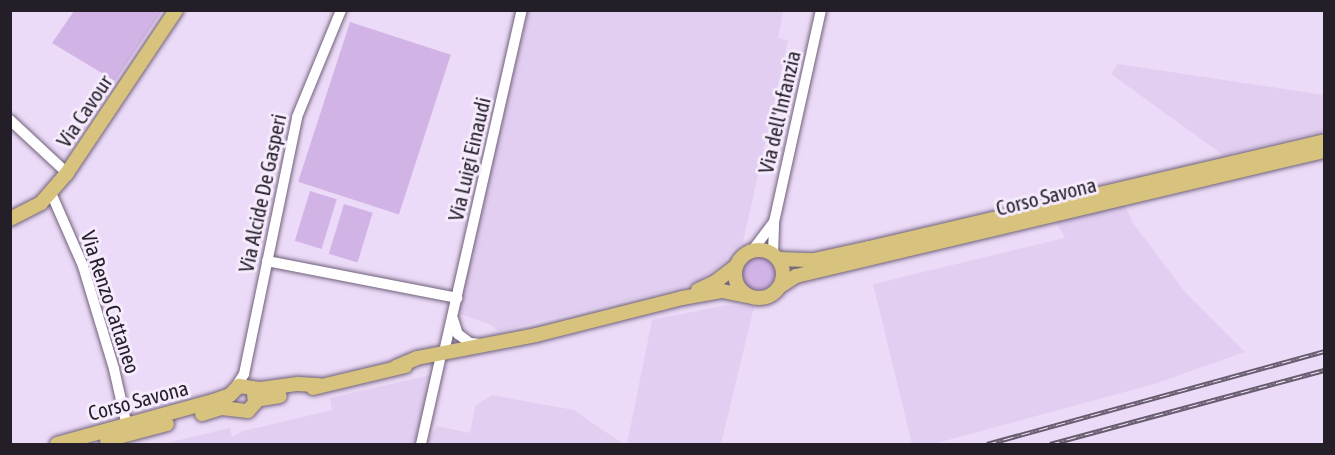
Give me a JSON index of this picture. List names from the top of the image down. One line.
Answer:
{"streets":{"main road":["Via Cavour","Corso Savona"],"street":["Via dell'Infanzia","Via Luigi Einaudi","Via Alcide De Gasperi","Via Renzo Cattaneo"]},"crossings":[["Via Cavour","Via Renzo Cattaneo"],["Via dell'Infanzia","Corso Savona"],["Via Luigi Einaudi","Corso Savona"],["Via Alcide De Gasperi","Corso Savona"],["Corso Savona","Via Renzo Cattaneo"]]}
